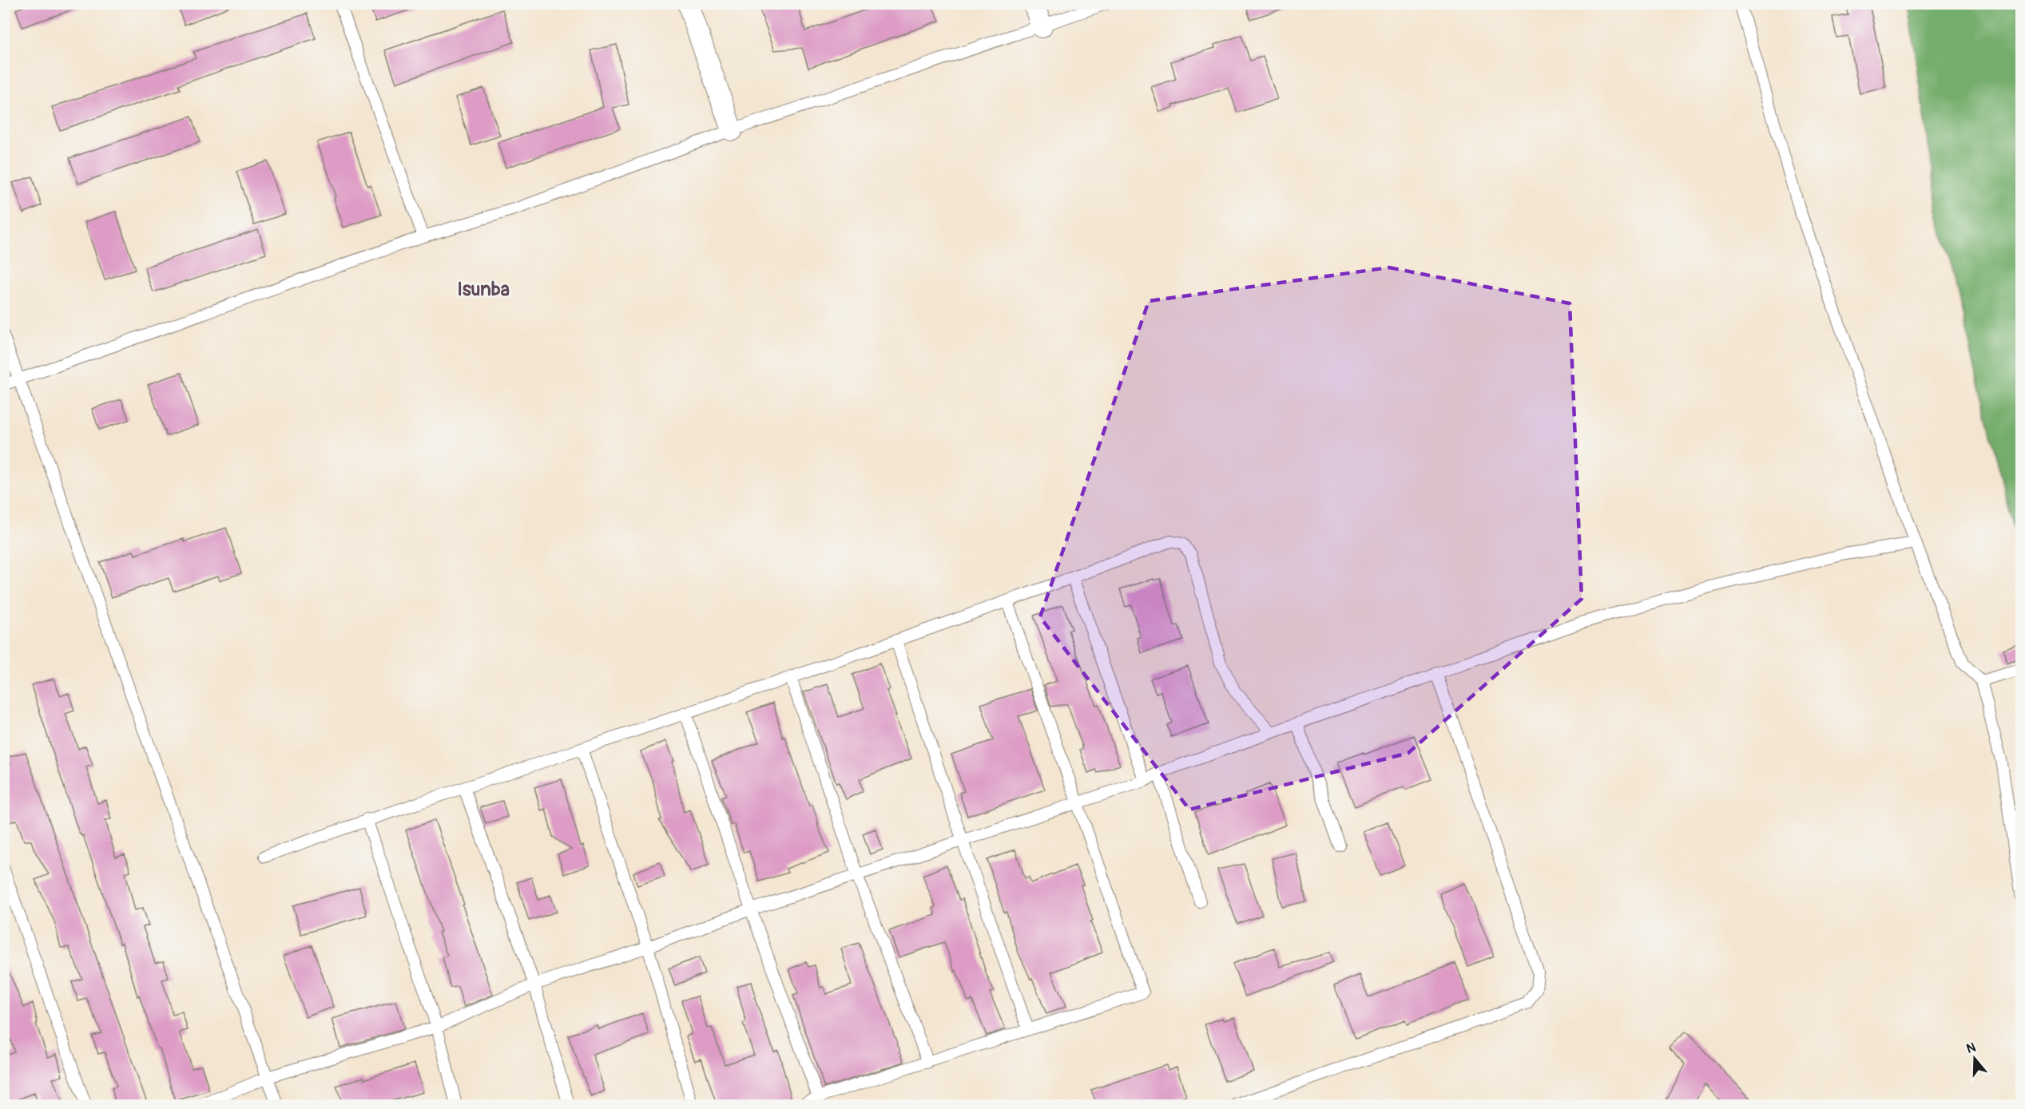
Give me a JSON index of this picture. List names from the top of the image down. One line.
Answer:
{"districts":["Isunba"],"north":"top"}
